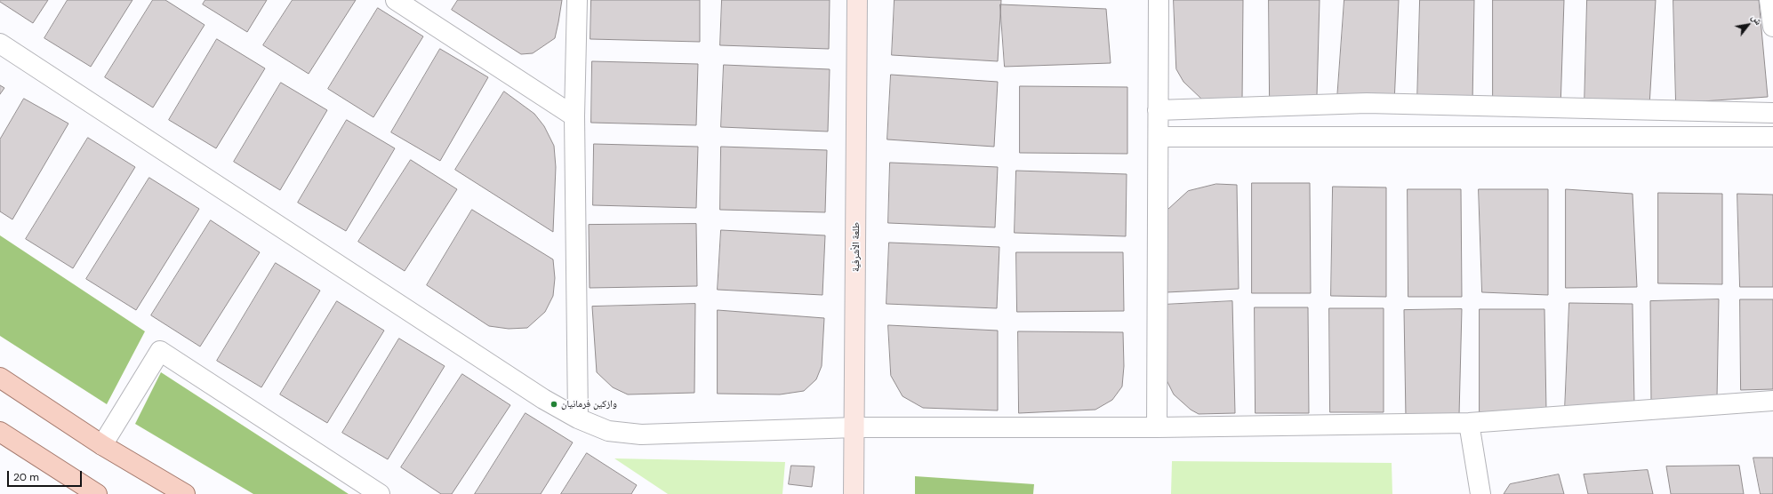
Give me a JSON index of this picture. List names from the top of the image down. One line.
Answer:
{"streets":{"main road":["طلعة الأشرفية"]},"places":["وازكين فرمانيان"],"scale_bar":"20 m","north":"top right"}
